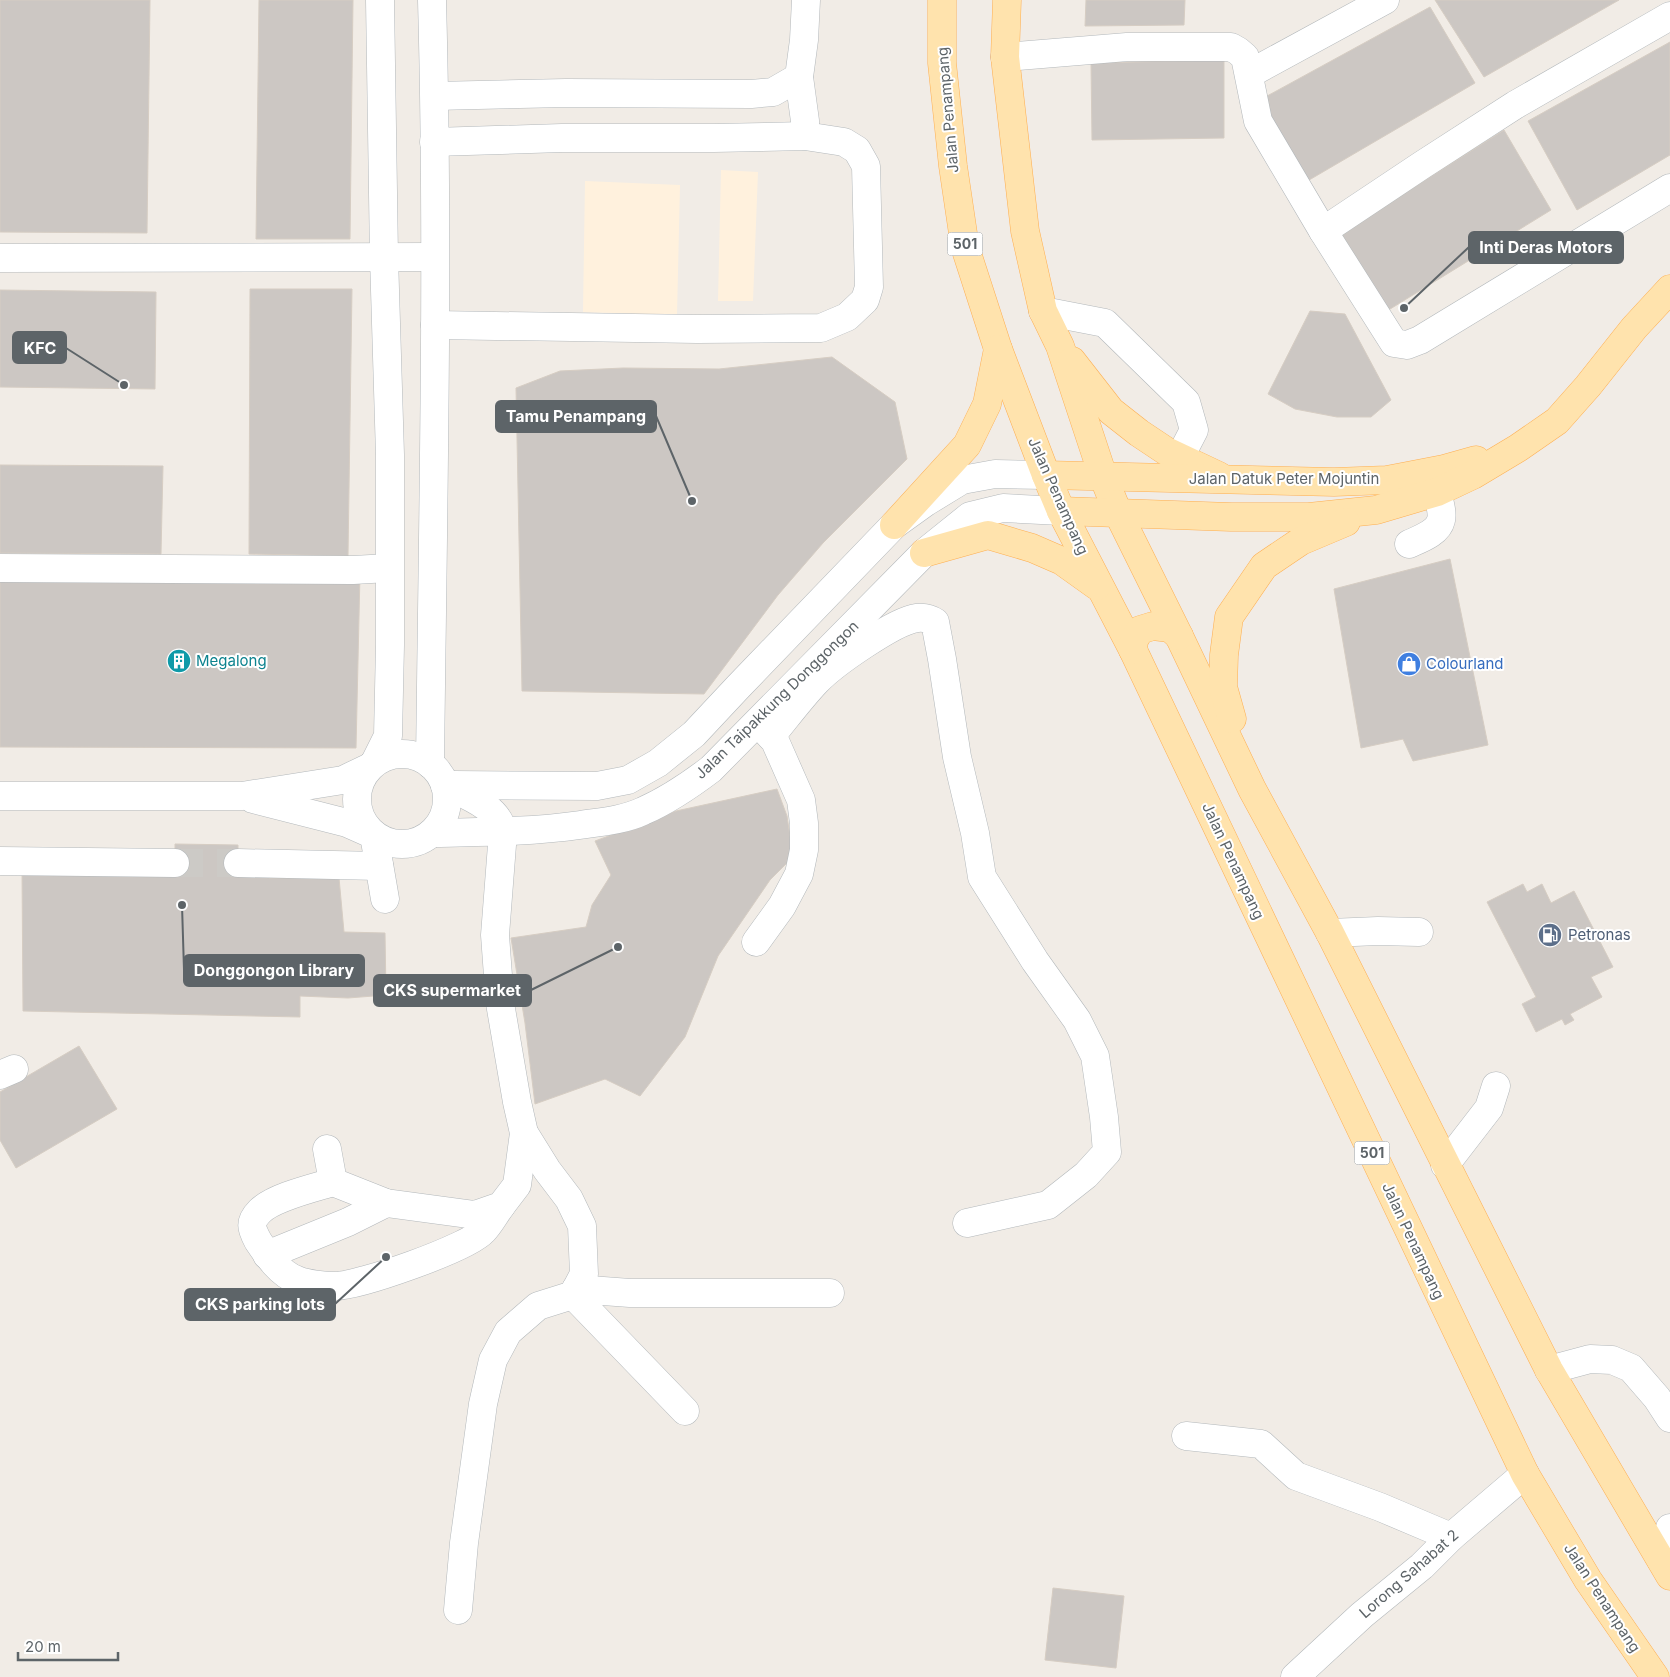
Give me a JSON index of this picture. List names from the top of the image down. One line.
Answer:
{"streets":{"main road":["Jalan Penampang","501","Jalan Datuk Peter Mojuntin"],"street":["Jalan Taipakkung Donggongon","Lorong Sahabat 2"]},"crossings":[["Jalan Penampang","Jalan Datuk Peter Mojuntin"],["Jalan Penampang","Jalan Taipakkung Donggongon"],["Jalan Penampang","Lorong Sahabat 2"],["Jalan Datuk Peter Mojuntin","Jalan Taipakkung Donggongon"]],"places":{"other":["Inti Deras Motors","KFC","Tamu Penampang","Donggongon Library","CKS supermarket","CKS parking lots"],"building":["Megalong"],"shop":["Colourland"],"fuel station":["Petronas"]},"scale_bar":"20 m"}
